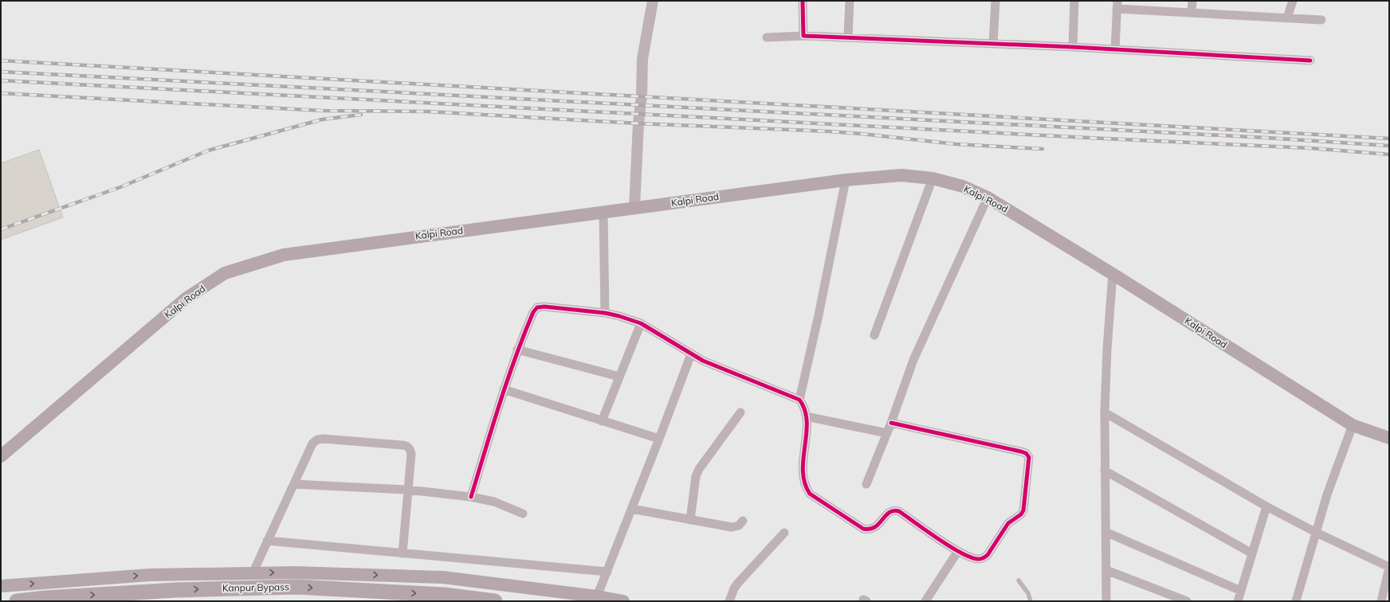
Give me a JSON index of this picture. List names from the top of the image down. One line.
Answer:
{"streets":{"highway":["Kanpur Bypass"],"main road":["Kalpi Road"]},"one_way":["Kanpur Bypass"]}
